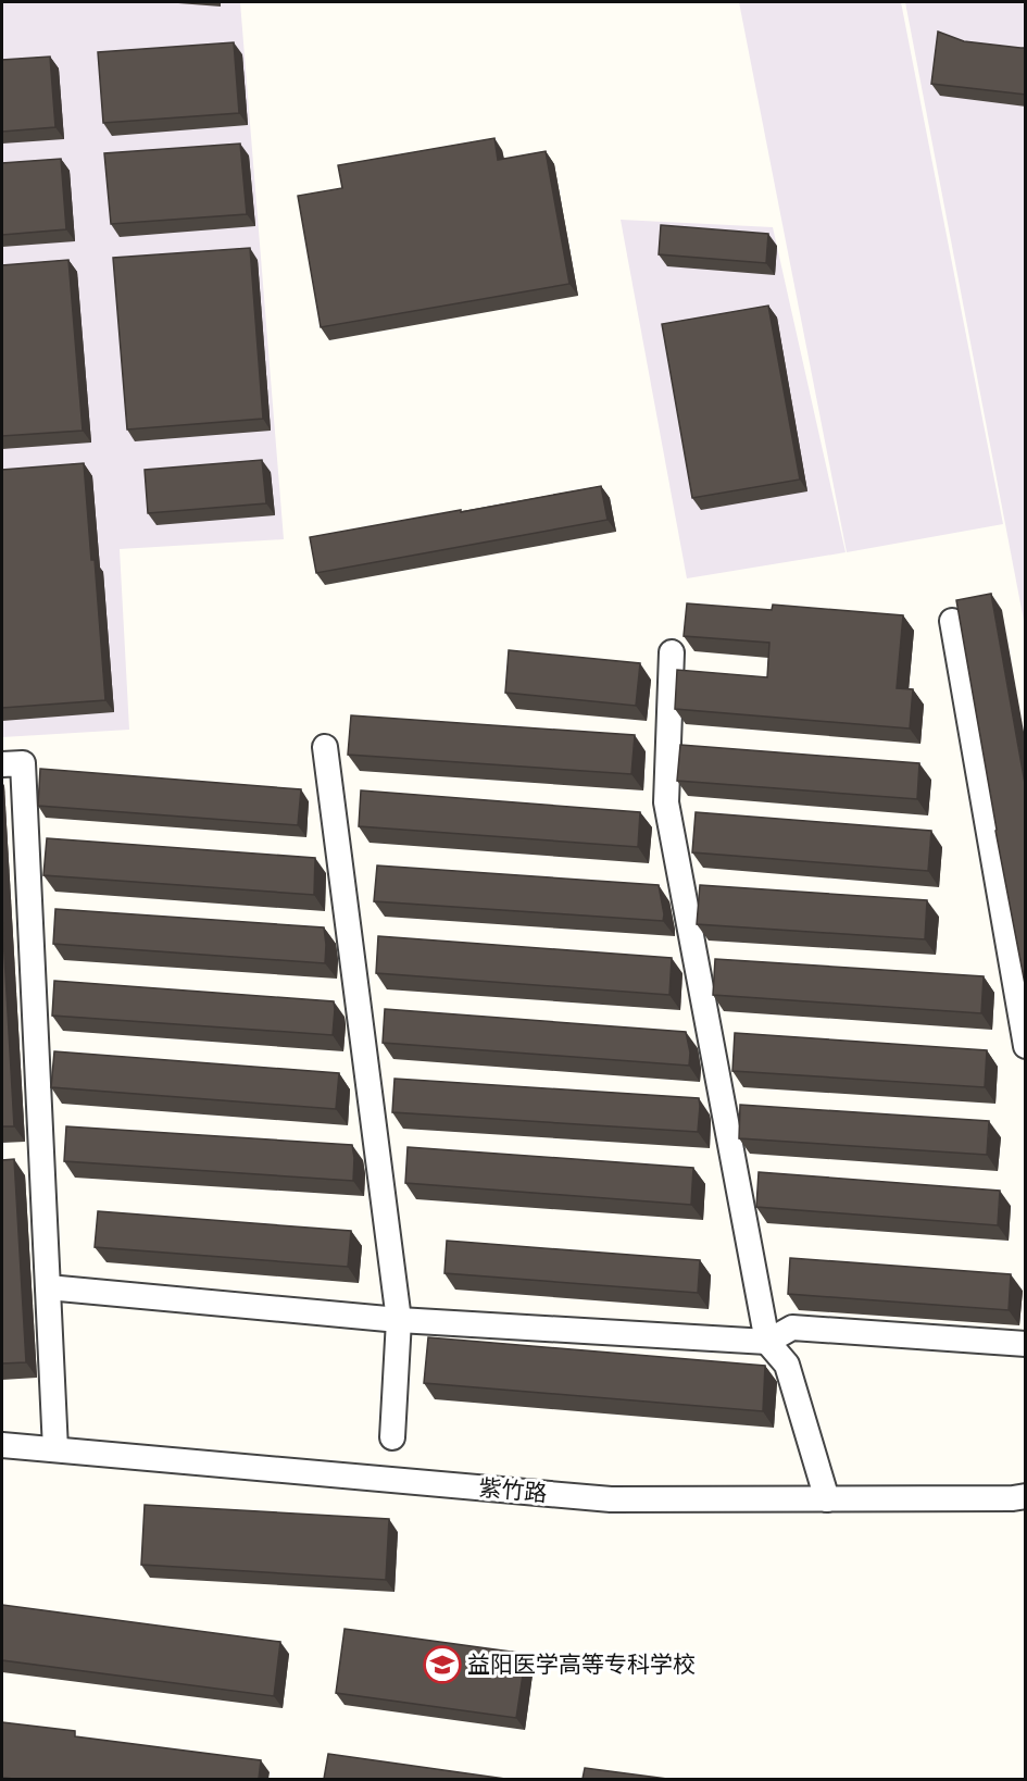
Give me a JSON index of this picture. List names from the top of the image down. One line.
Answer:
{"streets":{"street":["紫竹路"]},"places":{"school or university":["益阳医学高等专科学校"]}}
